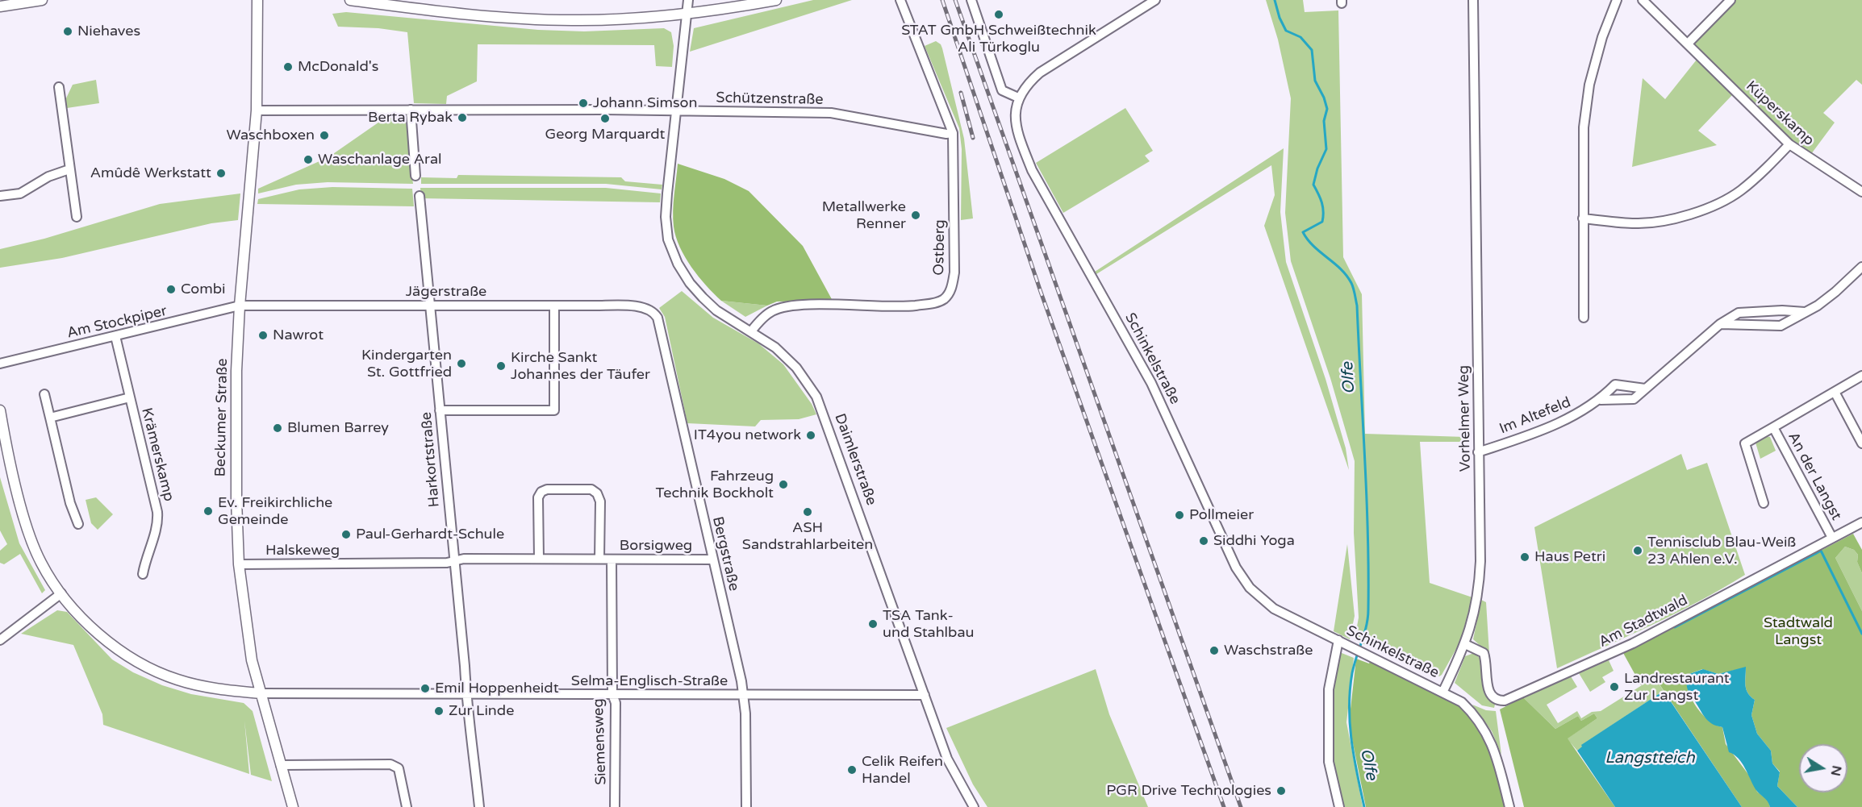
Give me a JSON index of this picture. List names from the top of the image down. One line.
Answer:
{"streets":{"main road":["Beckumer Straße"],"street":["Schützenstraße","Küperskamp","Ostberg","Jägerstraße","Am Stockpiper","Schinkelstraße","Im Altefeld","Vorhelmer Weg","Krämerskamp","Harkortstraße","Daimlerstraße","An der Langst","Borsigweg","Halskeweg","Bergstraße","Am Stadtwald","Selma-Englisch-Straße","Siemensweg"]},"crossings":[["Schützenstraße","Ostberg"],["Schützenstraße","Beckumer Straße"],["Schützenstraße","Daimlerstraße"],["Ostberg","Daimlerstraße"],["Jägerstraße","Am Stockpiper"],["Jägerstraße","Beckumer Straße"],["Jägerstraße","Harkortstraße"],["Jägerstraße","Bergstraße"],["Am Stockpiper","Beckumer Straße"],["Am Stockpiper","Krämerskamp"],["Schinkelstraße","Vorhelmer Weg"],["Im Altefeld","Vorhelmer Weg"],["Beckumer Straße","Halskeweg"],["Beckumer Straße","Selma-Englisch-Straße"],["Vorhelmer Weg","Am Stadtwald"],["Harkortstraße","Borsigweg"],["Harkortstraße","Halskeweg"],["Harkortstraße","Selma-Englisch-Straße"],["Daimlerstraße","Selma-Englisch-Straße"],["An der Langst","Am Stadtwald"],["Borsigweg","Halskeweg"],["Borsigweg","Bergstraße"],["Borsigweg","Siemensweg"],["Bergstraße","Selma-Englisch-Straße"],["Selma-Englisch-Straße","Siemensweg"]],"water":["Olfe","Langstteich"],"parks":["Stadtwald Langst"],"places":["STAT GmbH Schweißtechnik Ali Türkoglu","Niehaves","McDonald's","Johann Simson","Berta Rybak","Georg Marquardt","Waschboxen","Waschanlage Aral","Amûdê Werkstatt","Metallwerke Renner","Combi","Nawrot","Kindergarten St. Gottfried","Kirche Sankt Johannes der Täufer","Blumen Barrey","IT4you network","Fahrzeug Technik Bockholt","Ev. Freikirchliche Gemeinde","ASH Sandstrahlarbeiten","Pollmeier","Paul-Gerhardt-Schule","Siddhi Yoga","Tennisclub Blau-Weiß 23 Ahlen e.V.","Haus Petri","TSA Tank- und Stahlbau","Waschstraße","Landrestaurant Zur Langst","Emil Hoppenheidt","Zur Linde","Celik Reifen Handel","PGR Drive Technologies"],"north":"right"}
